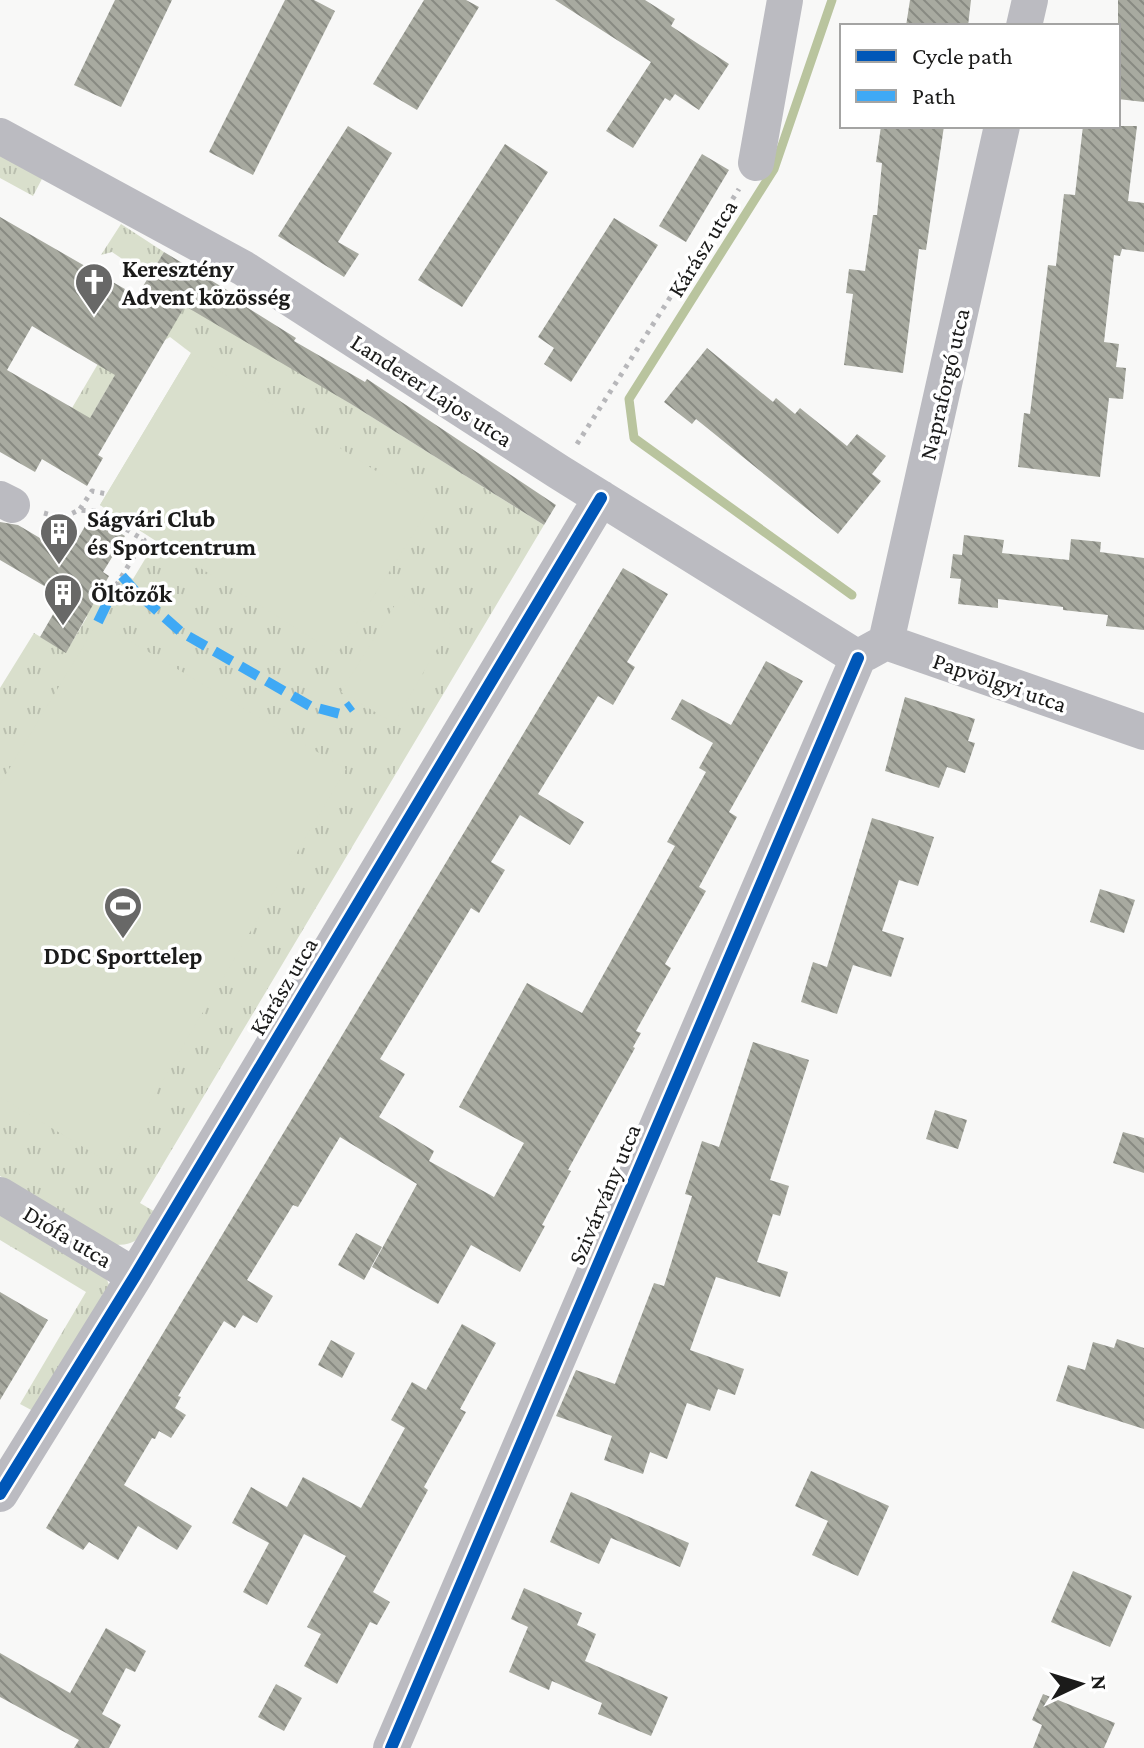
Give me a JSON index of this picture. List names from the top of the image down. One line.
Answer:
{"streets":{"street":["Kárász utca","Napraforgó utca","Landerer Lajos utca","Papvölgyi utca","Szivárvány utca","Diófa utca"]},"crossings":[["Kárász utca","Landerer Lajos utca"],["Kárász utca","Diófa utca"],["Napraforgó utca","Landerer Lajos utca"],["Napraforgó utca","Papvölgyi utca"],["Napraforgó utca","Szivárvány utca"],["Landerer Lajos utca","Papvölgyi utca"],["Landerer Lajos utca","Szivárvány utca"],["Papvölgyi utca","Szivárvány utca"]],"places":{"church":["Keresztény Advent közösség"],"building":["Ságvári Club és Sportcentrum","Öltözők"],"sports":["DDC Sporttelep"]},"legend":["Cycle path","Path"],"north":"right"}
